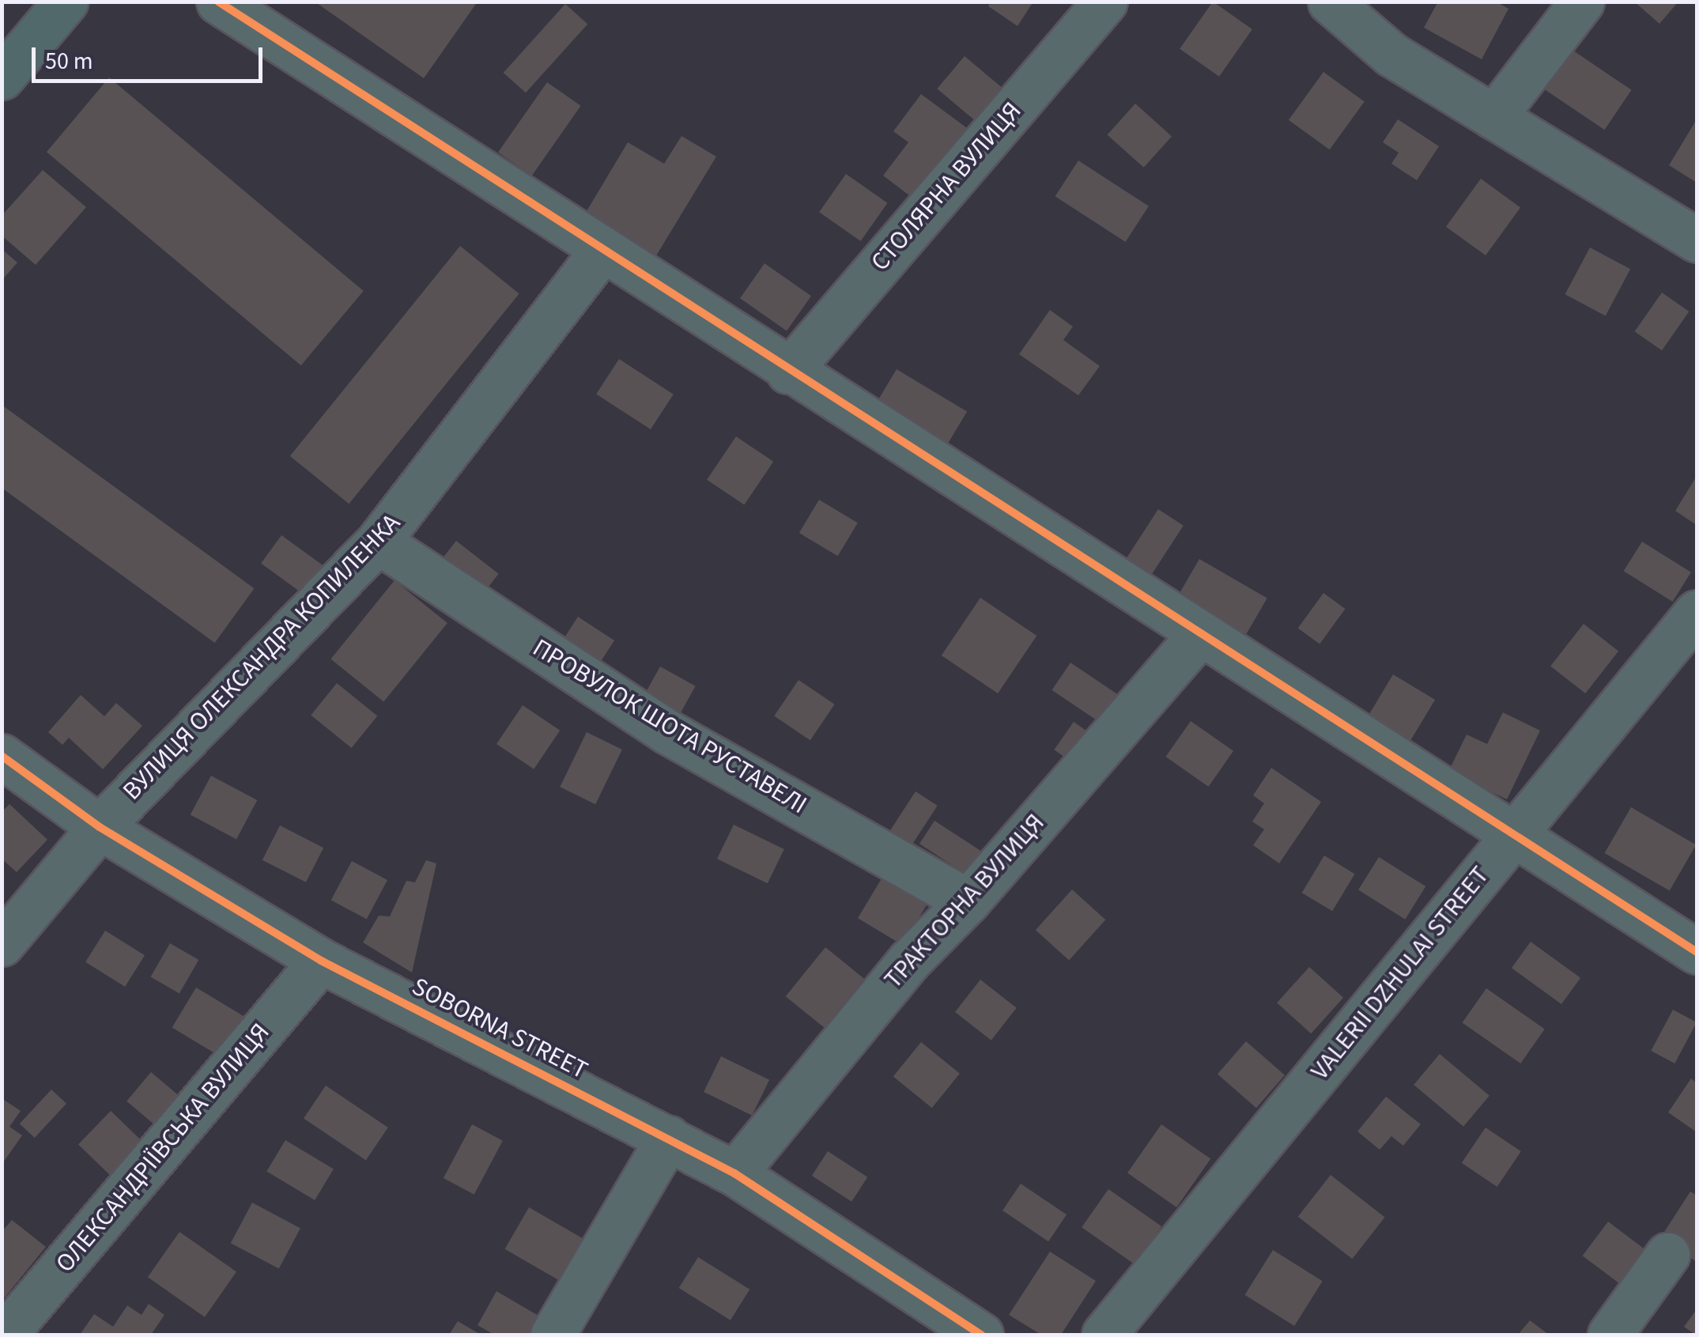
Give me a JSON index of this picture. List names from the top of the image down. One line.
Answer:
{"streets":{"street":["СТОЛЯРНА ВУЛИЦЯ","ВУЛИЦЯ ОЛЕКСАНДРА КОПИЛЕНКА","ПРОВУЛОК ШОТА РУСТАВЕЛІ","ТРАКТОРНА ВУЛИЦЯ","VALERII DZHULAI STREET","SOBORNA STREET","ОЛЕКСАНДРІЇВСЬКА ВУЛИЦЯ"]},"crossings":[["ВУЛИЦЯ ОЛЕКСАНДРА КОПИЛЕНКА","ПРОВУЛОК ШОТА РУСТАВЕЛІ"],["ВУЛИЦЯ ОЛЕКСАНДРА КОПИЛЕНКА","SOBORNA STREET"],["ПРОВУЛОК ШОТА РУСТАВЕЛІ","ТРАКТОРНА ВУЛИЦЯ"],["ТРАКТОРНА ВУЛИЦЯ","SOBORNA STREET"],["SOBORNA STREET","ОЛЕКСАНДРІЇВСЬКА ВУЛИЦЯ"]],"scale_bar":"50 m"}
